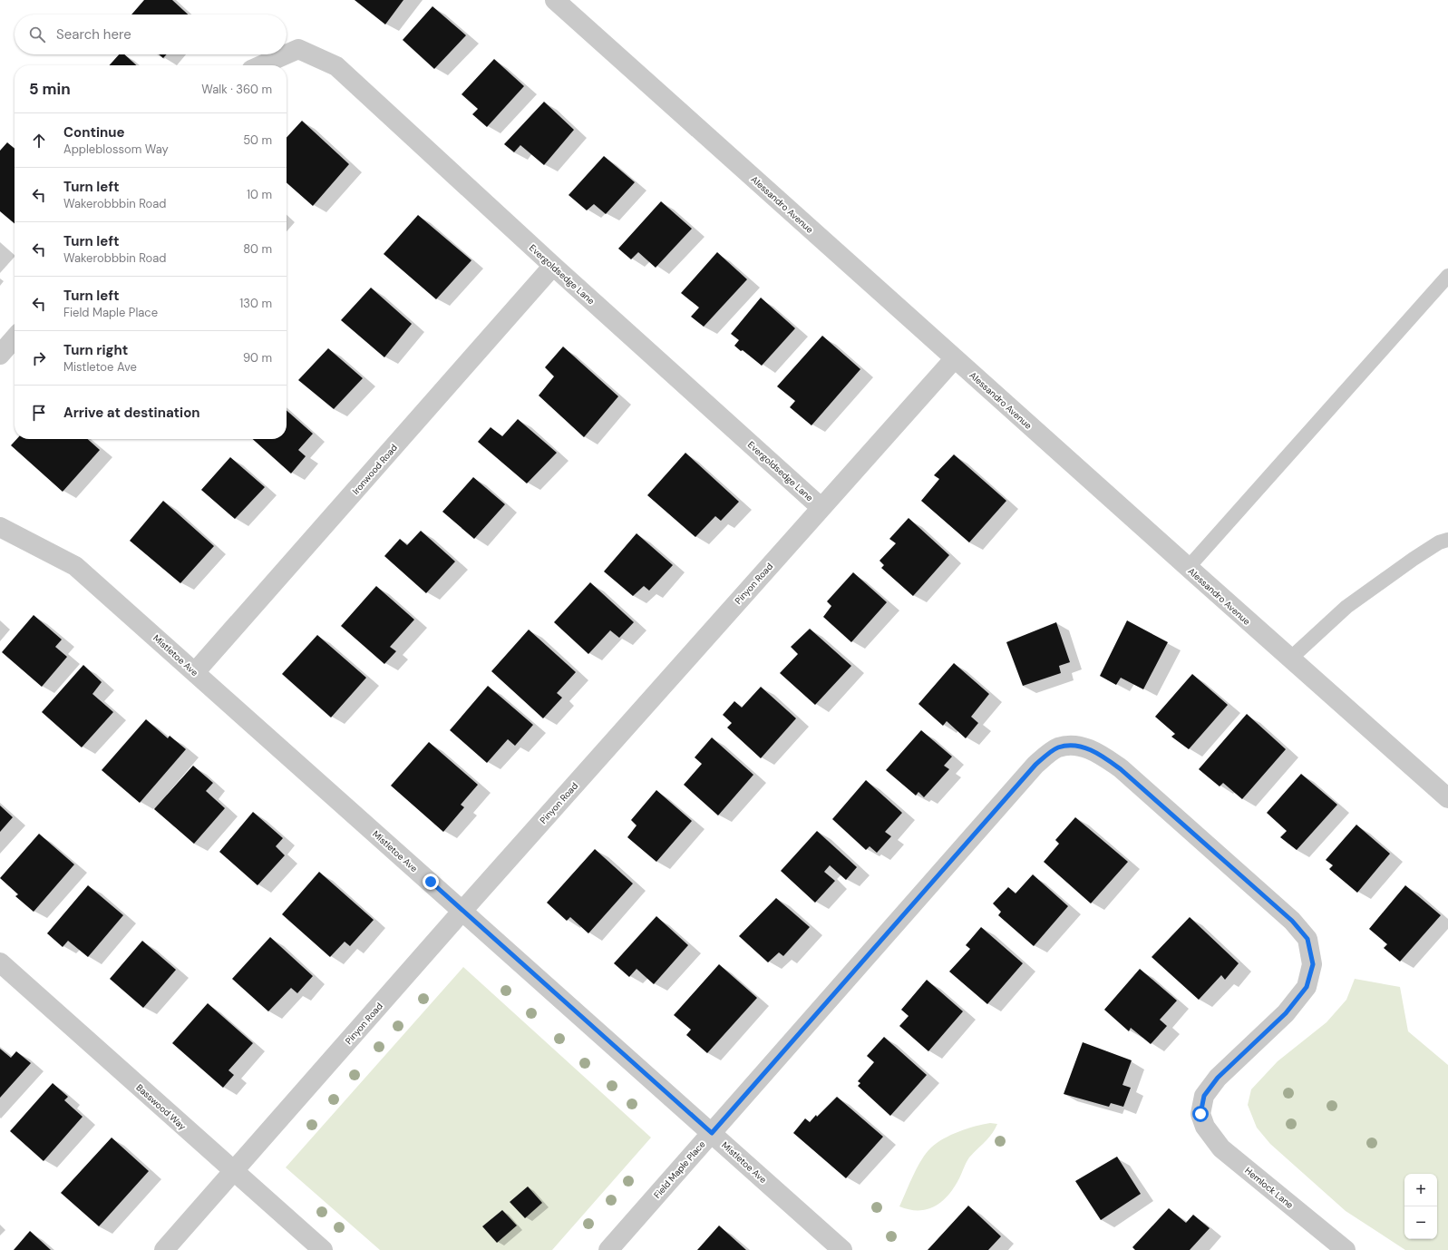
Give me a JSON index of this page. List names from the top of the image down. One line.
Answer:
{"streets":{"street":["Alessandro Avenue","Evergoldsedge Lane","Ironwood Road","Pinyon Road","Mistletoe Ave","Basswood Way","Field Maple Place","Hemlock Lane"]},"crossings":[["Alessandro Avenue","Pinyon Road"],["Evergoldsedge Lane","Ironwood Road"],["Evergoldsedge Lane","Pinyon Road"],["Ironwood Road","Mistletoe Ave"],["Pinyon Road","Mistletoe Ave"],["Pinyon Road","Basswood Way"],["Mistletoe Ave","Field Maple Place"],["Field Maple Place","Hemlock Lane"]],"page":{"search":"Search here","heading":["5 min","Walk · 360 m"],"list":[["Continue","Appleblossom Way","50 m"],["Turn left","Wakerobbbin Road","10 m"],["Turn left","Wakerobbbin Road","80 m"],["Turn left","Field Maple Place","130 m"],["Turn right","Mistletoe Ave","90 m"],"Arrive at destination"],"map_buttons":["+","−"]}}
